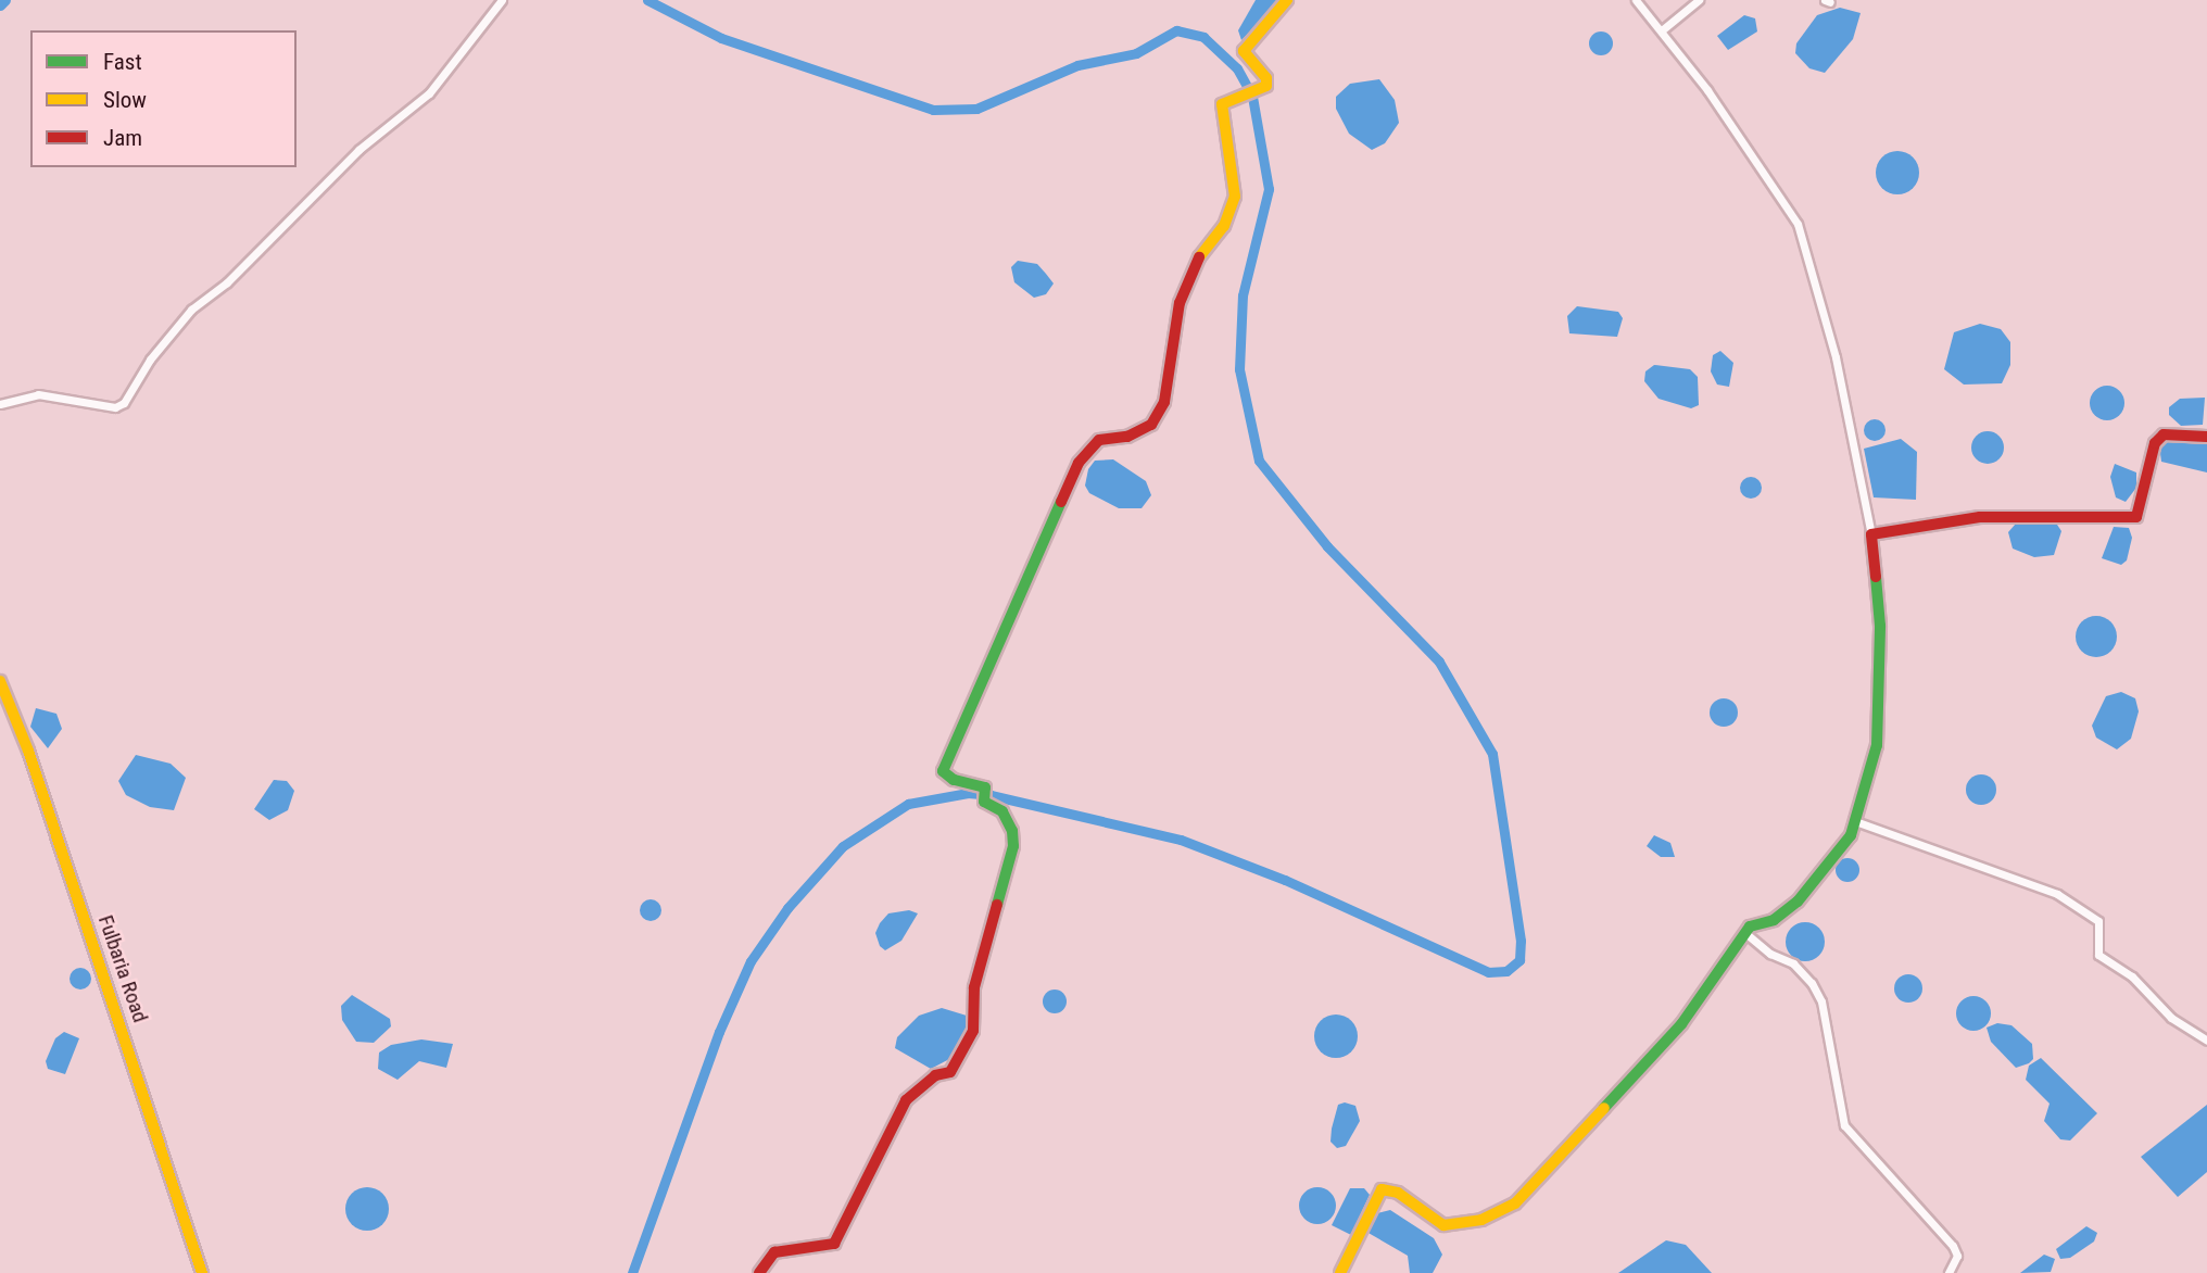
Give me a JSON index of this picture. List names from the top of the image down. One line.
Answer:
{"streets":{"street":["Fulbaria Road"]},"legend":["Fast","Slow","Jam"]}
